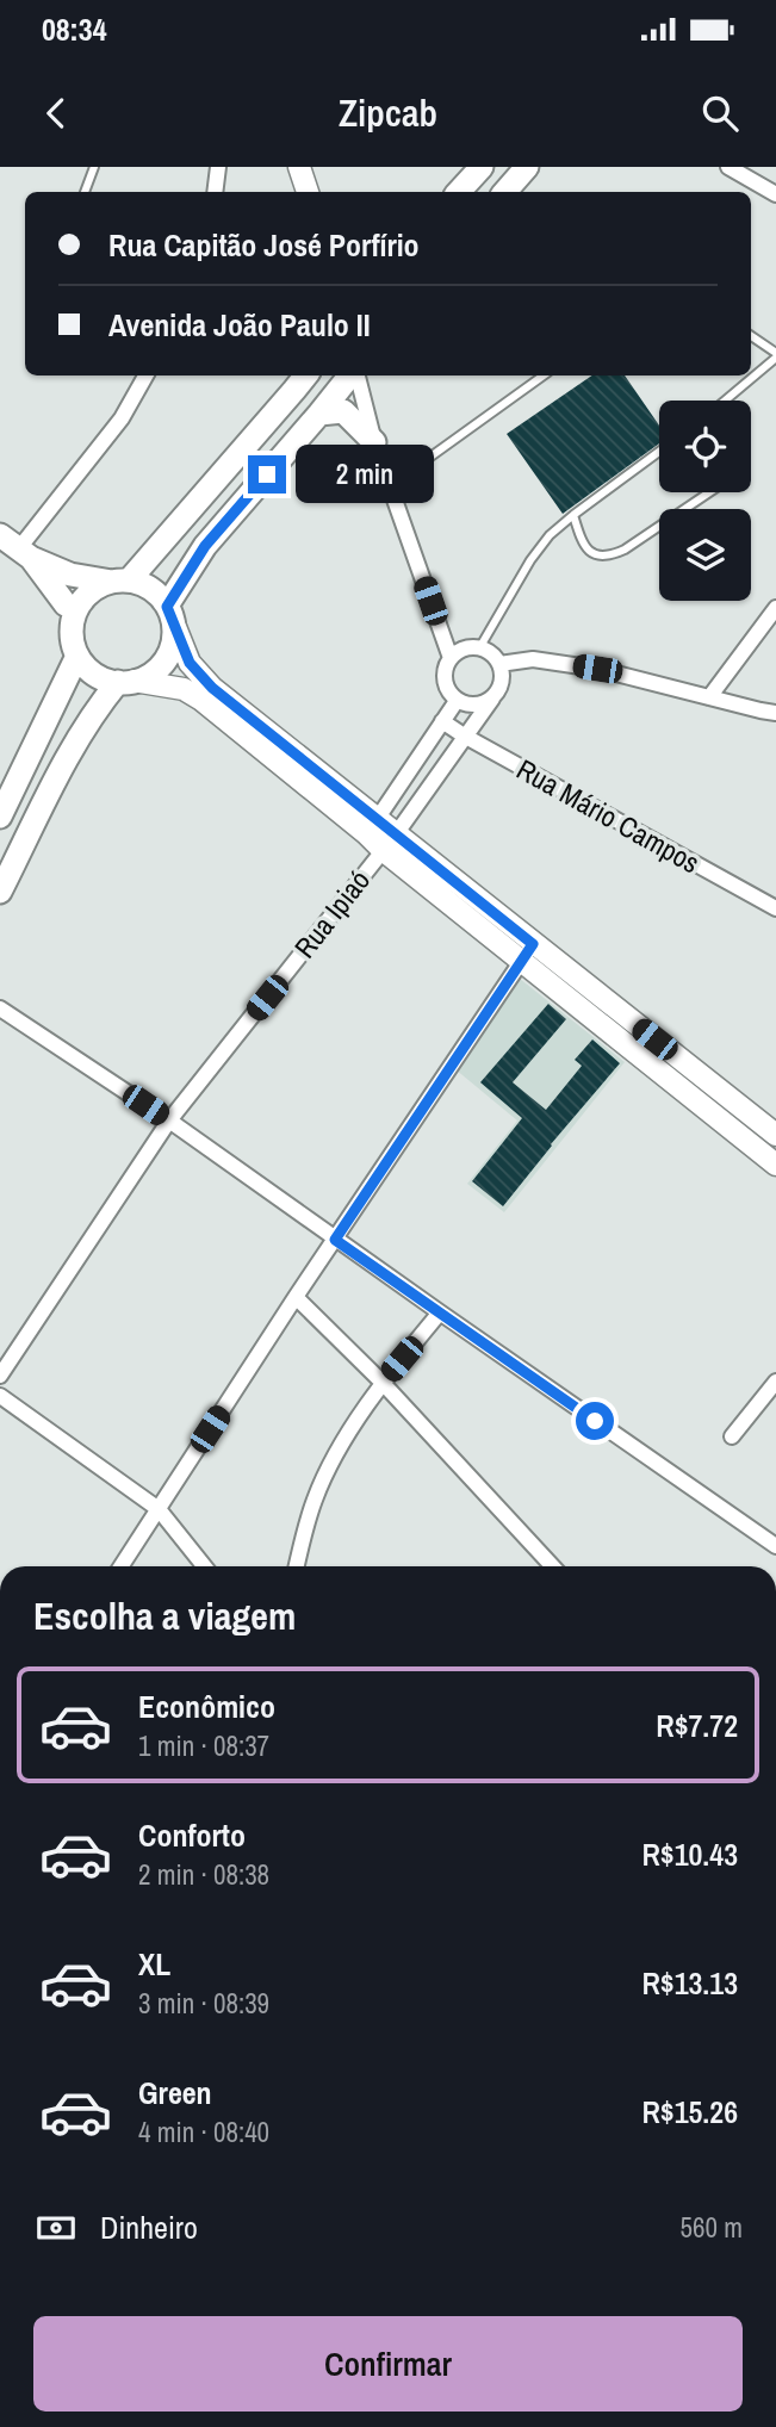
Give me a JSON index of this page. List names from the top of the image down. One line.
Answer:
{"streets":{"street":["Rua Mário Campos","Rua Ipiaó"]},"crossings":[["Rua Mário Campos","Rua Ipiaó"]],"page":{"status":"08:34","header":"Zipcab","banner":["Rua Capitão José Porfírio","Avenida João Paulo II"],"bubble":"2 min","heading":"Escolha a viagem","list":[{"name":"Econômico","note":"1 min · 08:37","value":"R$7.72"},{"name":"Conforto","note":"2 min · 08:38","value":"R$10.43"},{"name":"XL","note":"3 min · 08:39","value":"R$13.13"},{"name":"Green","note":"4 min · 08:40","value":"R$15.26"}],"pay":["Dinheiro","560 m"],"buttons":"Confirmar"}}
